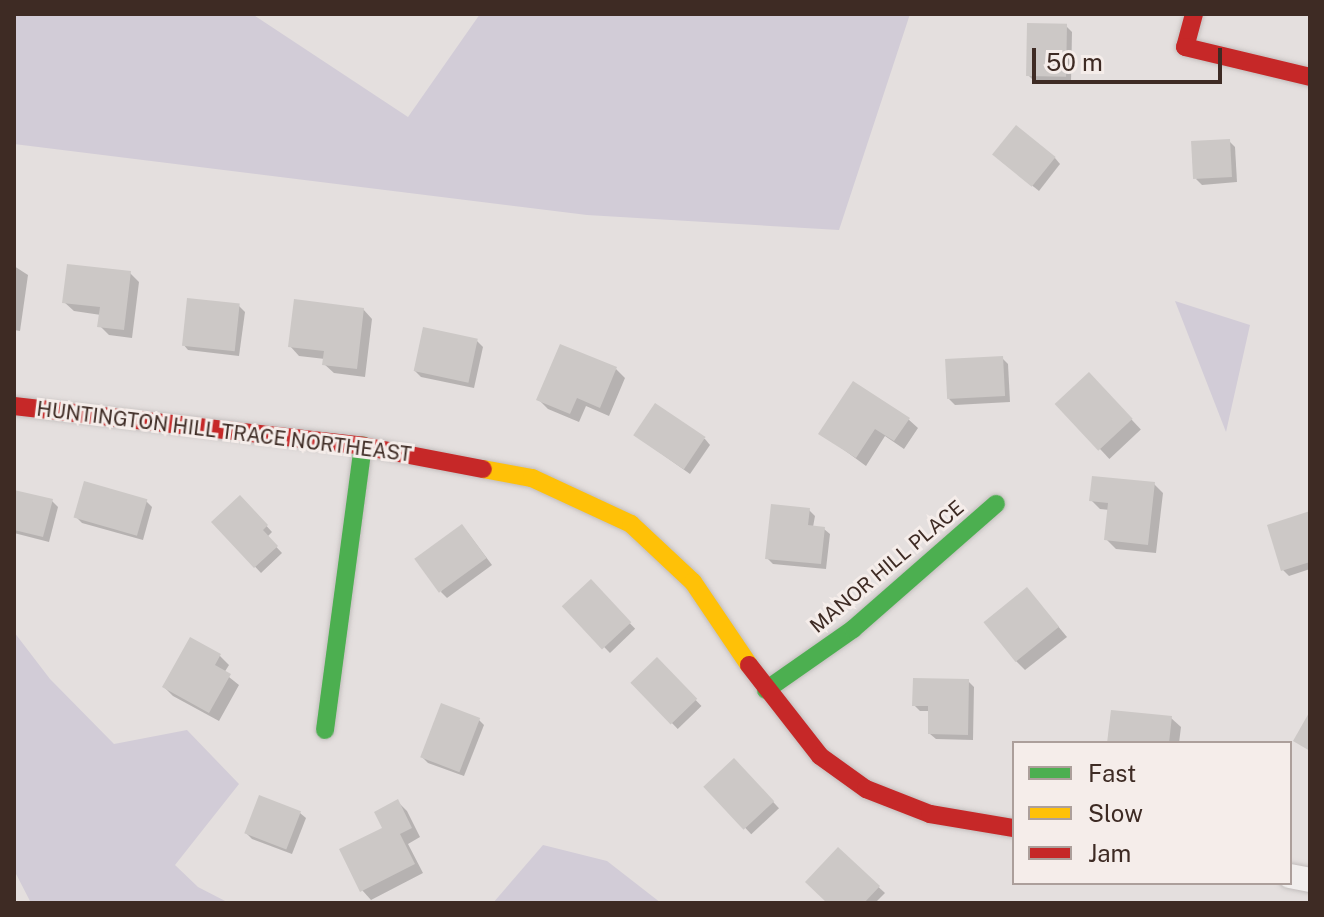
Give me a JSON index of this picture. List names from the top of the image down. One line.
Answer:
{"streets":{"street":["HUNTINGTON HILL TRACE NORTHEAST","MANOR HILL PLACE"]},"crossings":[["HUNTINGTON HILL TRACE NORTHEAST","MANOR HILL PLACE"]],"legend":["Fast","Slow","Jam"],"scale_bar":"50 m"}
